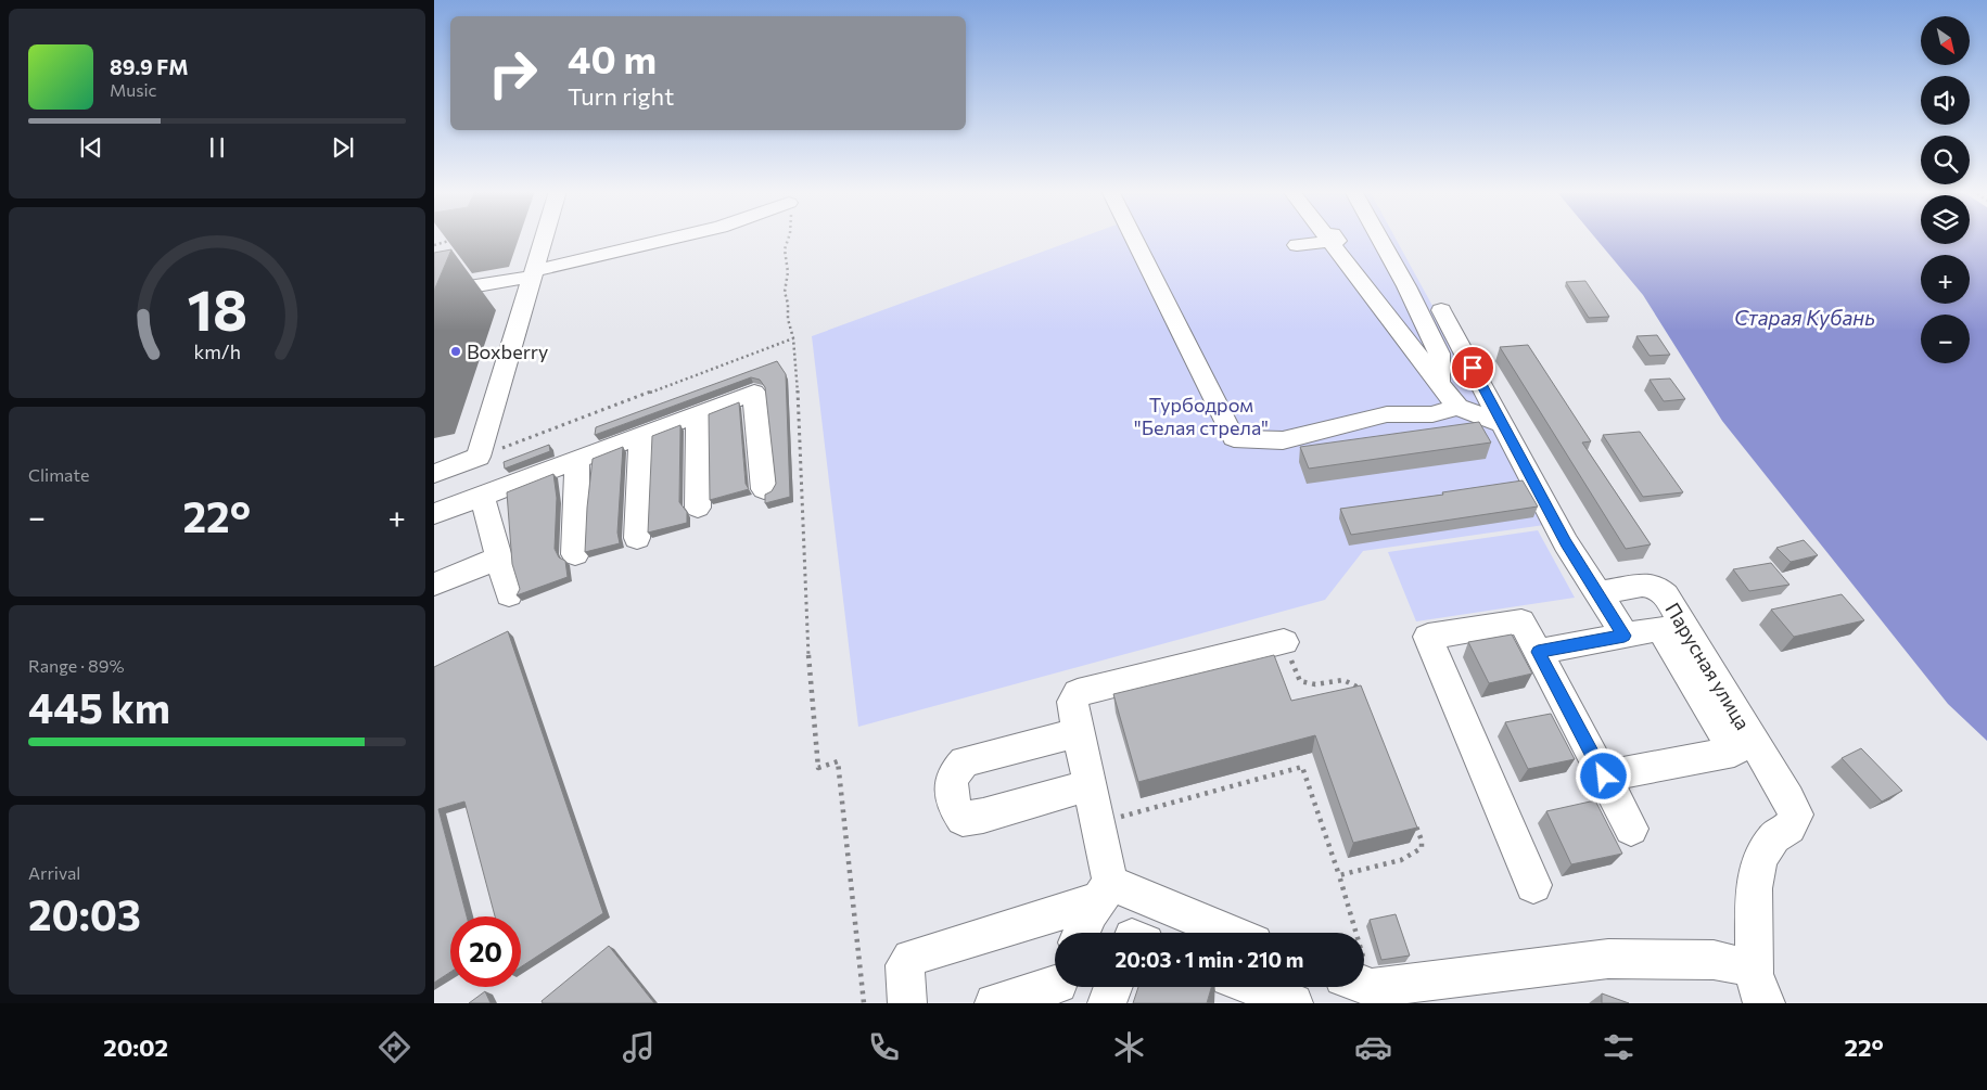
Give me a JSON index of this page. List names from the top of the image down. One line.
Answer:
{"streets":{"street":["Парусная улица"]},"water":["Старая Кубань"],"parks":["Турбодром \"Белая стрела\""],"places":["Boxberry"],"north":"bottom right","page":{"map_buttons":["+","−"],"turn":["40 m","Turn right"],"song":["89.9 FM","Music"],"tile":["Climate",["Range · 89%","445 km"],["Arrival","20:03"]],"heat":["−","22°","+"],"limit":"20","trip":"20:03 · 1 min · 210 m","tabs":["20:02","22°"],"gauge":["18","km/h"]}}
